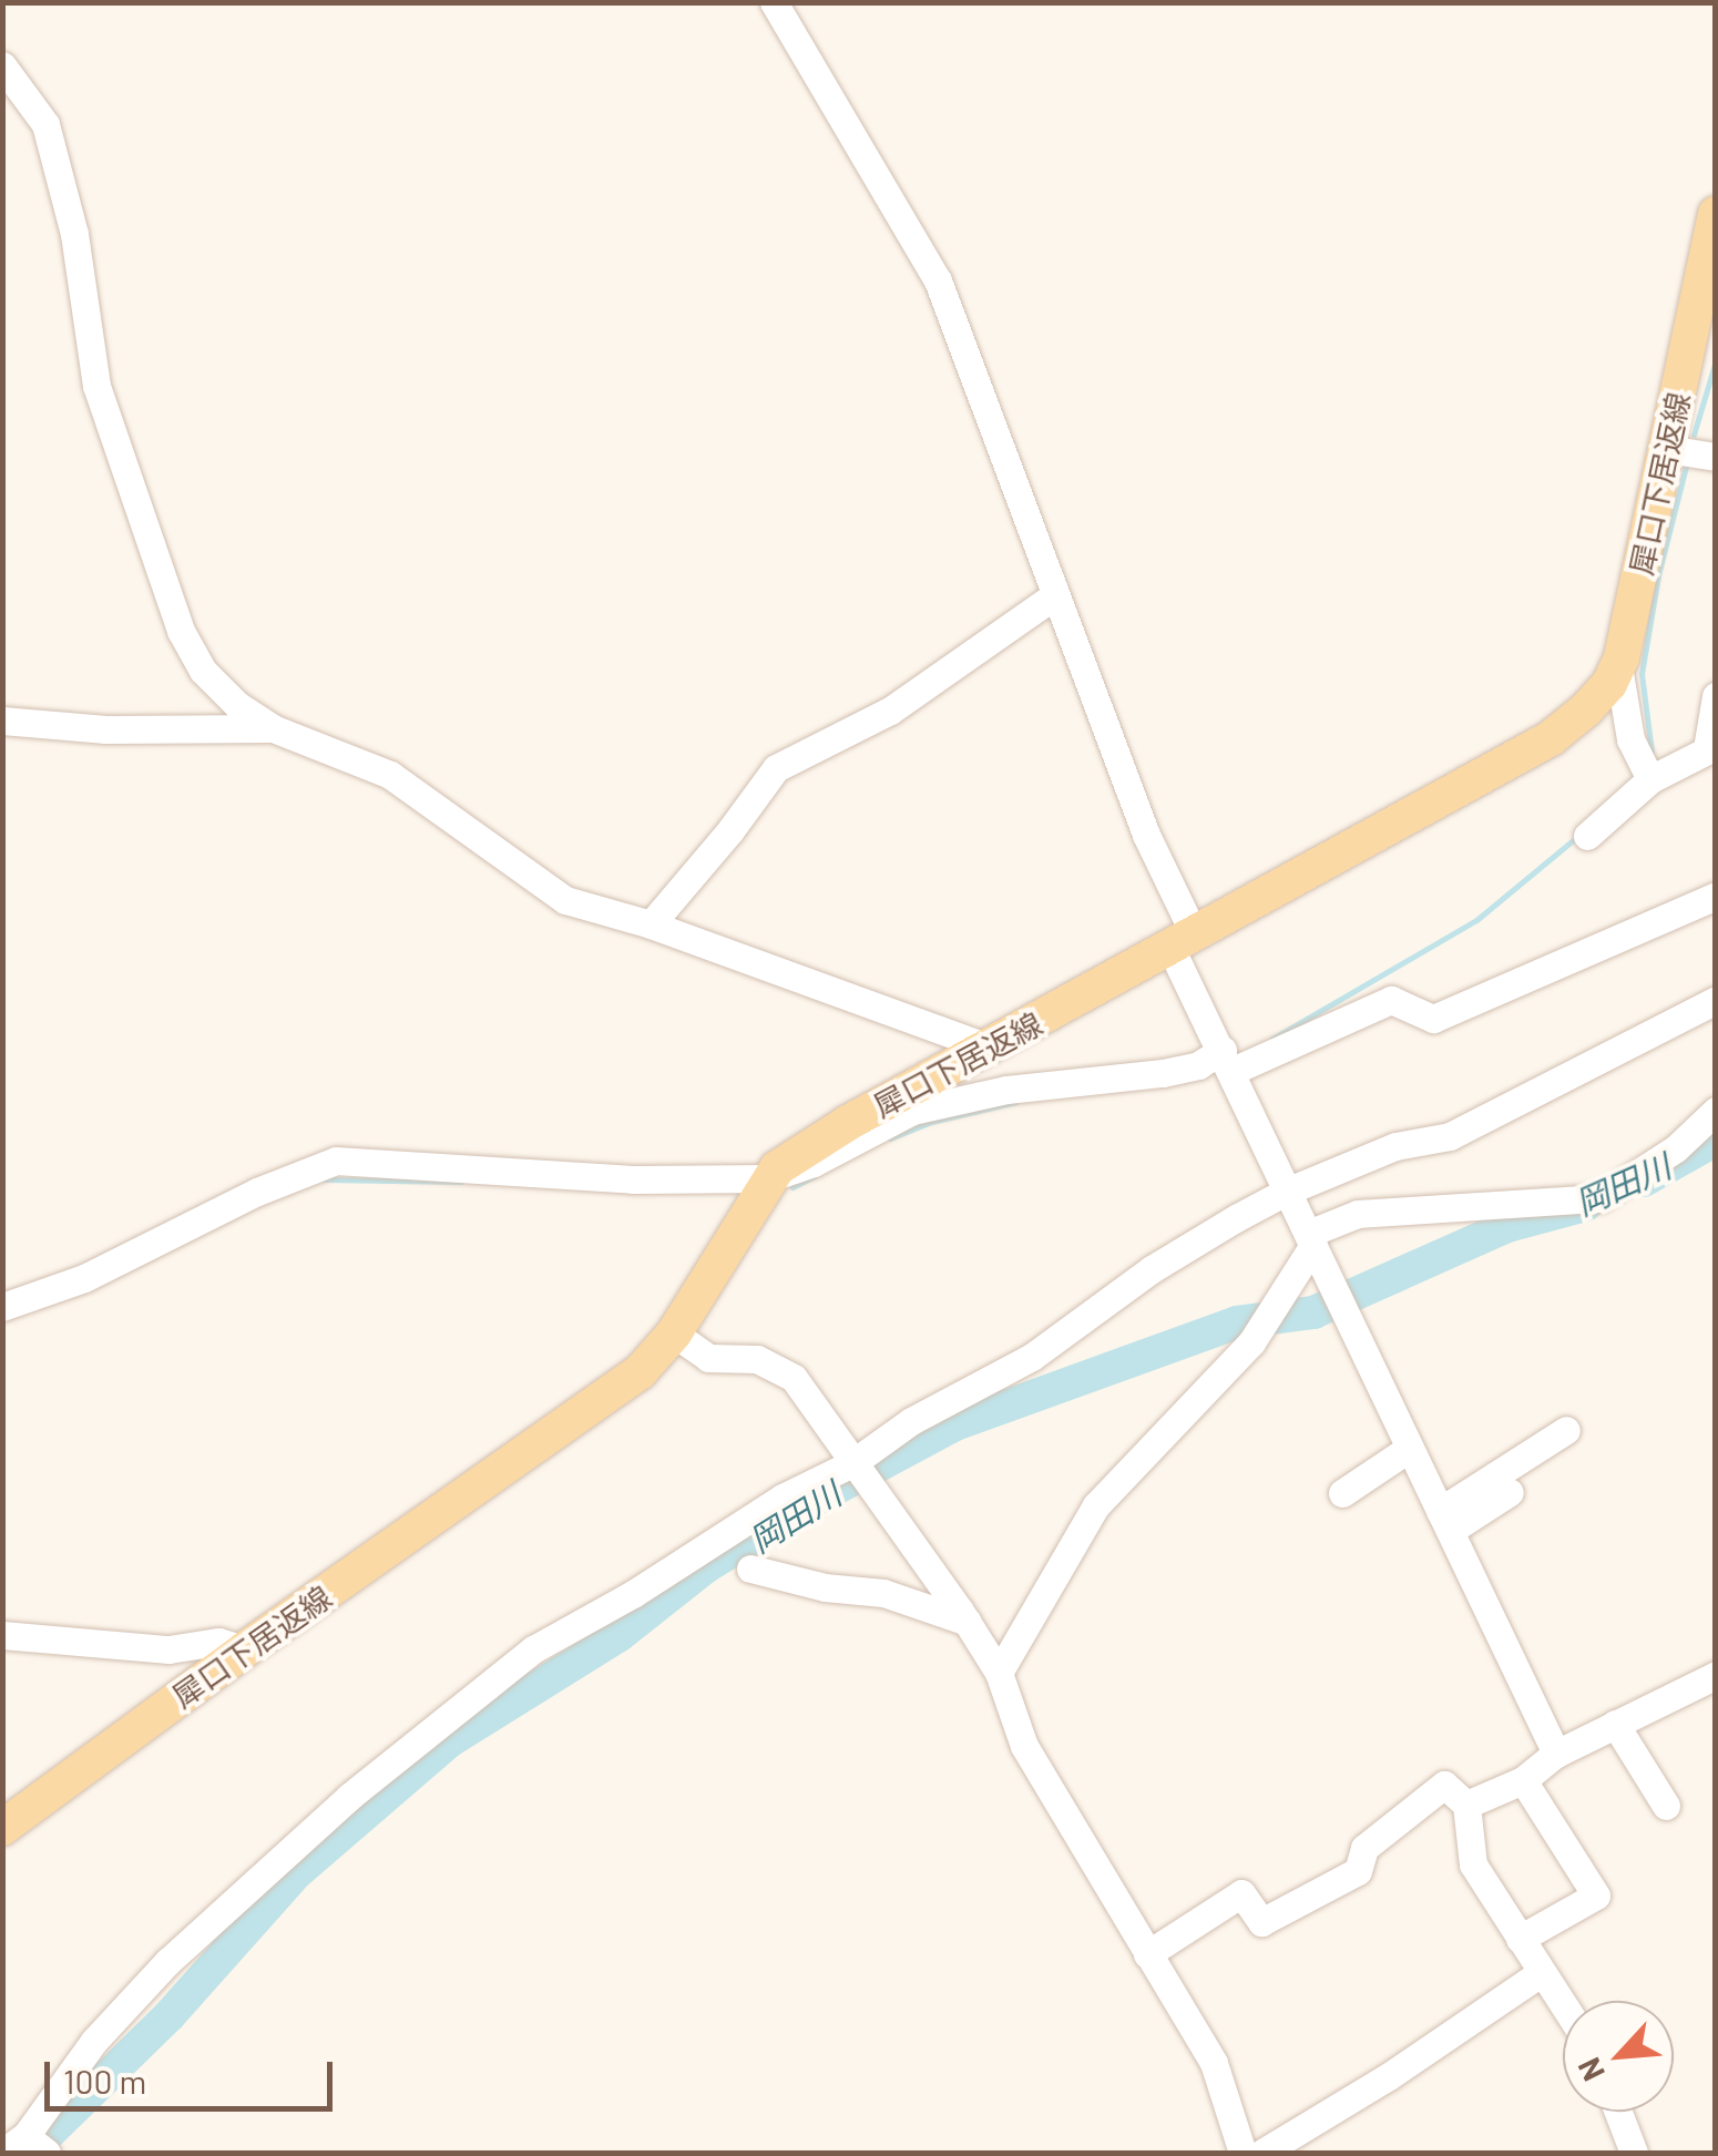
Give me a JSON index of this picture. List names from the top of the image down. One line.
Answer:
{"streets":{"main road":["犀口下居返線"]},"water":["岡田川"],"scale_bar":"100 m","north":"bottom left"}
